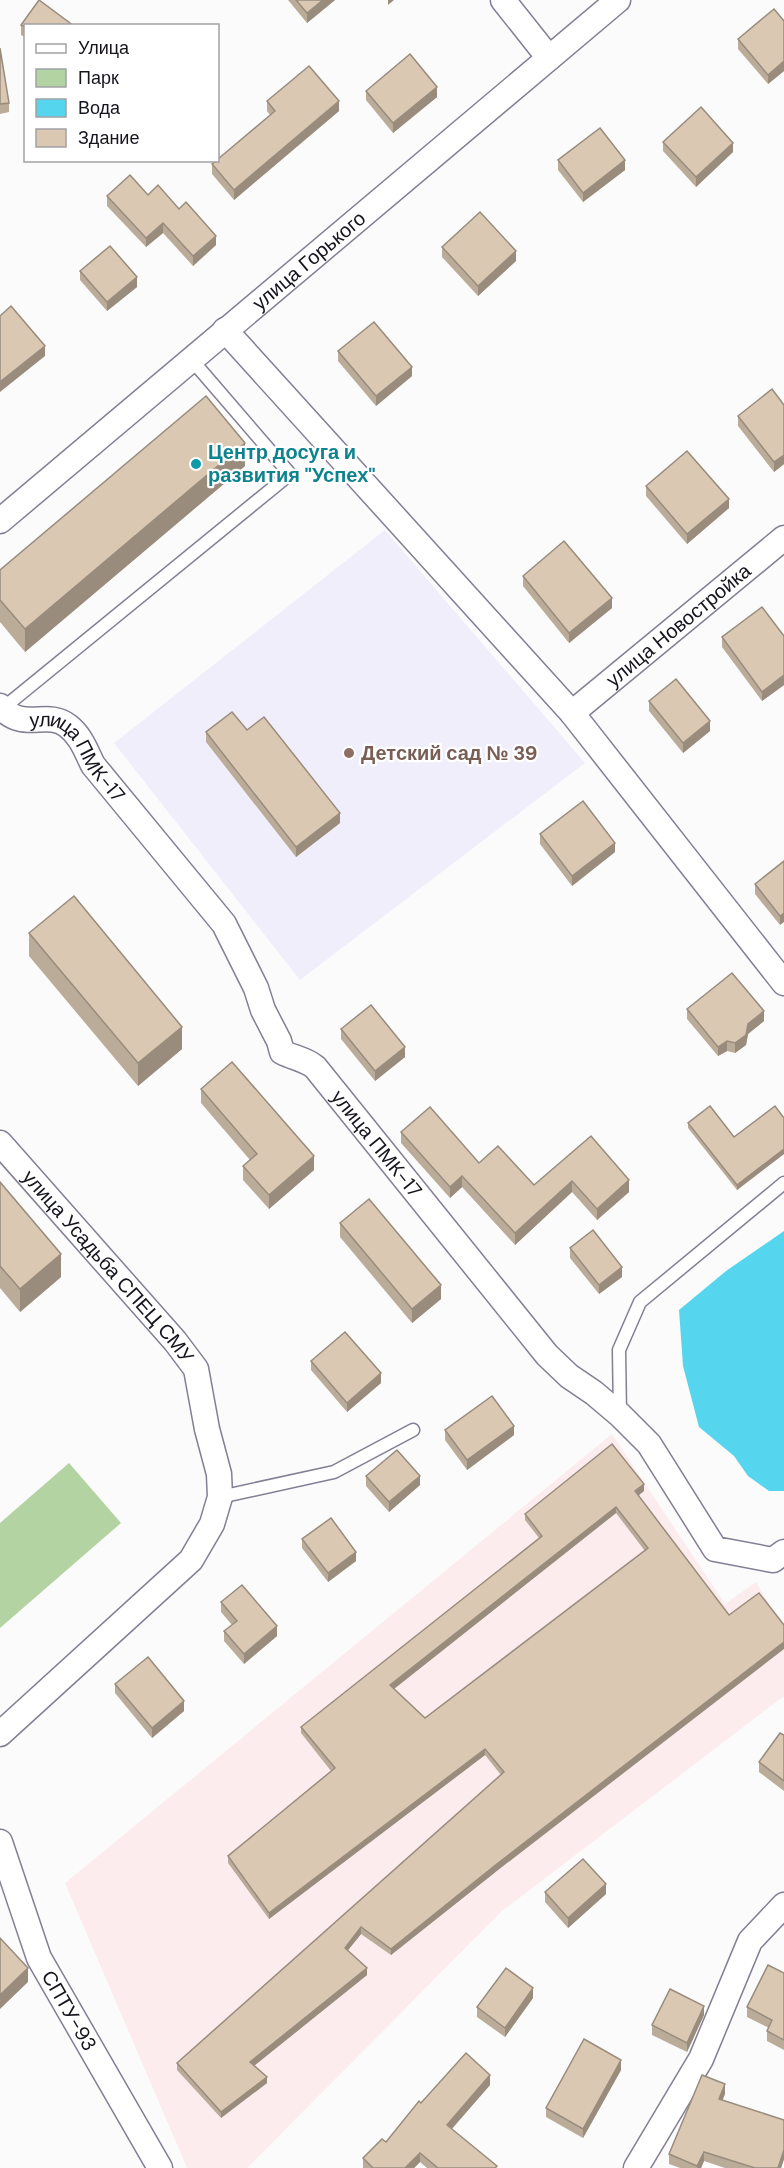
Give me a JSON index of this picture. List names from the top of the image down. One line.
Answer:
{"streets":{"street":["улица Горького","улица Новостройка","улица ПМК-17","улица Усадьба СПЕЦ СМУ","СПТУ-93"]},"places":["Центр досуга и развития \"Успех\"","Детский сад № 39"],"legend":["Улица","Парк","Вода","Здание"]}
